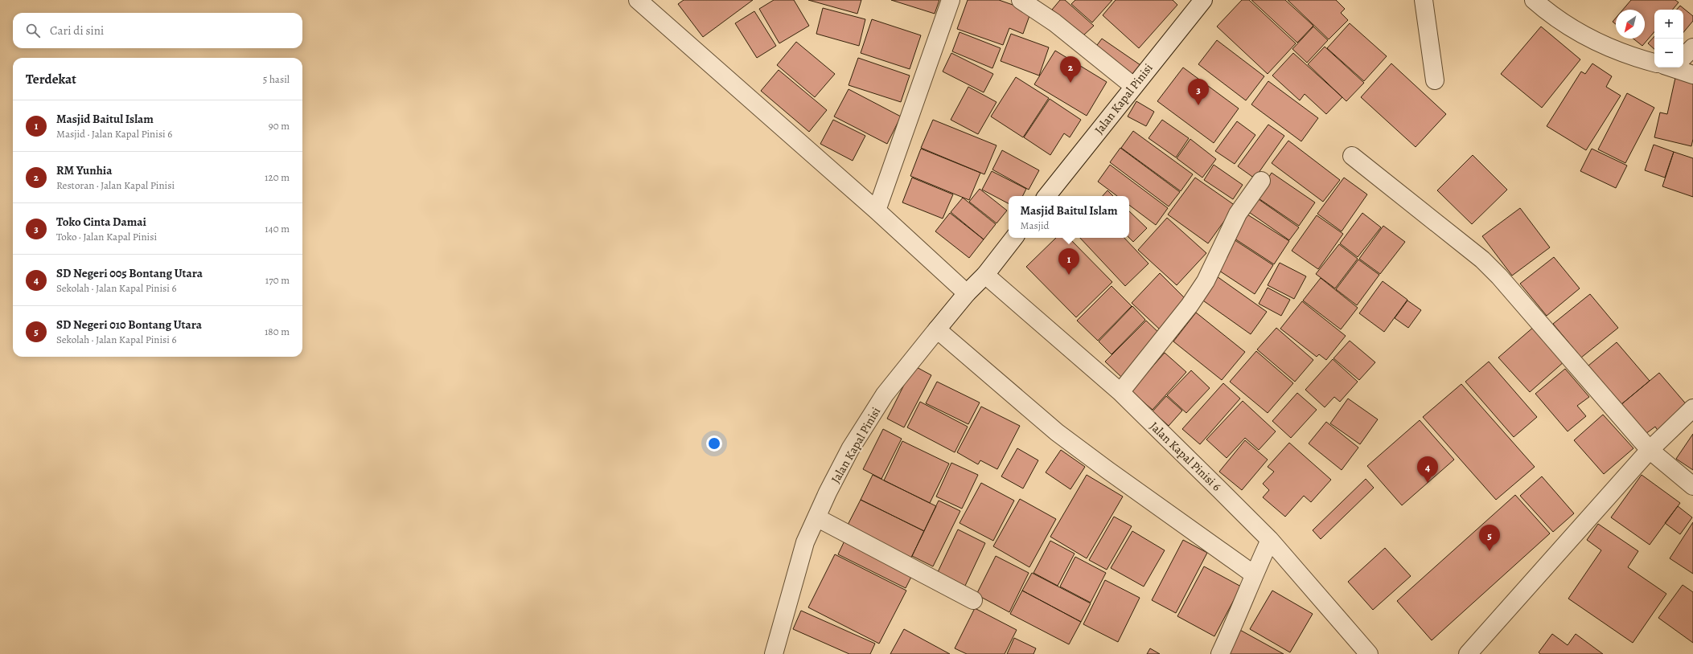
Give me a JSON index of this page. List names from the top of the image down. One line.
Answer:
{"streets":{"street":["Jalan Kapal Pinisi","Jalan Kapal Pinisi 6"]},"crossings":[["Jalan Kapal Pinisi","Jalan Kapal Pinisi 6"]],"north":"bottom left","page":{"map_buttons":["+","−"],"search":"Cari di sini","pins":["2","3","1","4","5"],"heading":["Terdekat","5 hasil"],"list":[{"mark":"1","name":"Masjid Baitul Islam","note":"Masjid · Jalan Kapal Pinisi 6","value":"90 m"},{"mark":"2","name":"RM Yunhia","note":"Restoran · Jalan Kapal Pinisi","value":"120 m"},{"mark":"3","name":"Toko Cinta Damai","note":"Toko · Jalan Kapal Pinisi","value":"140 m"},{"mark":"4","name":"SD Negeri 005 Bontang Utara","note":"Sekolah · Jalan Kapal Pinisi 6","value":"170 m"},{"mark":"5","name":"SD Negeri 010 Bontang Utara","note":"Sekolah · Jalan Kapal Pinisi 6","value":"180 m"}],"popup":["Masjid Baitul Islam","Masjid"]}}
